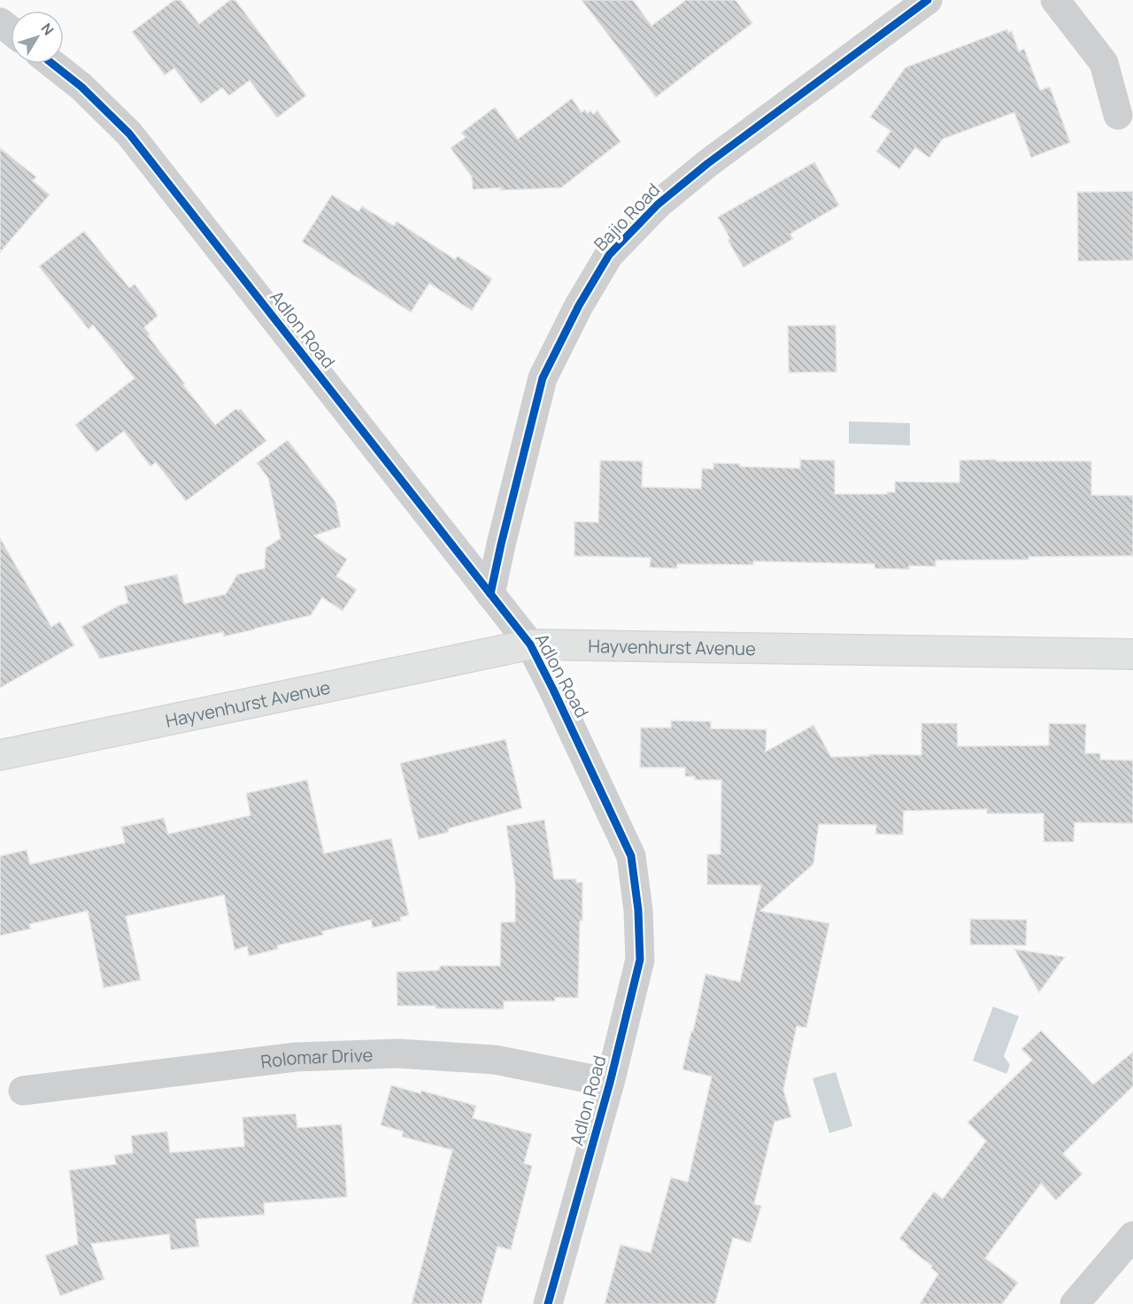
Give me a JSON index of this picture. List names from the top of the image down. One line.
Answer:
{"streets":{"main road":["Hayvenhurst Avenue"],"street":["Bajio Road","Adlon Road","Rolomar Drive"]},"crossings":[["Bajio Road","Adlon Road"],["Adlon Road","Hayvenhurst Avenue"],["Adlon Road","Rolomar Drive"]],"north":"top right"}
